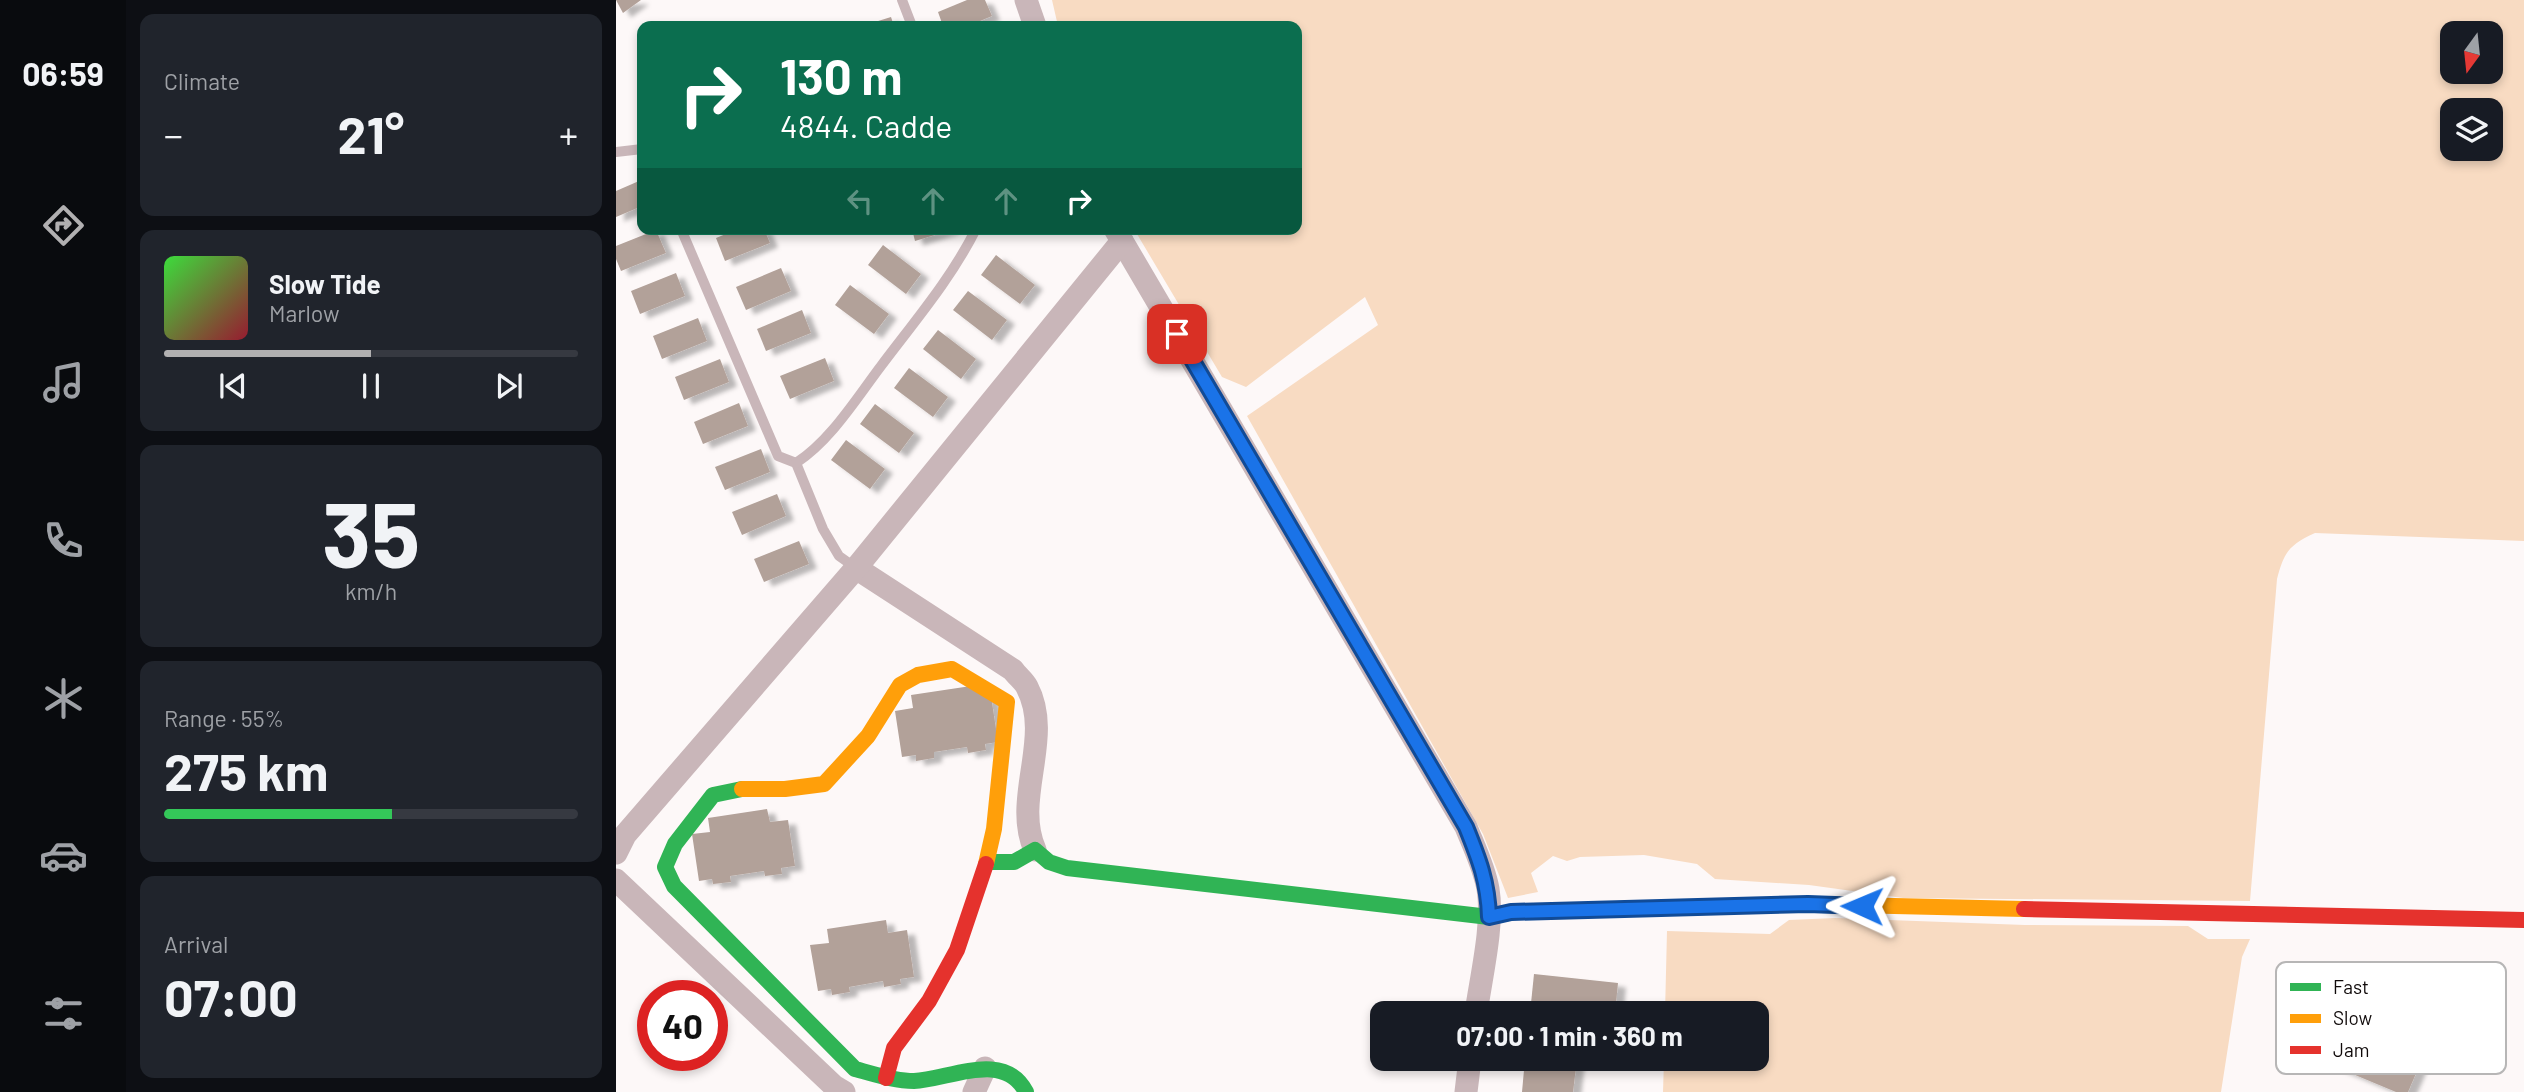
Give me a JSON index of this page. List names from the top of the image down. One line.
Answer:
{"legend":["Fast","Slow","Jam"],"north":"bottom","page":{"tabs":"06:59","tile":["Climate",["35","km/h"],["Range · 55%","275 km"],["Arrival","07:00"]],"turn":["130 m","4844. Cadde"],"heat":["−","21°","+"],"song":["Slow Tide","Marlow"],"limit":"40","trip":"07:00 · 1 min · 360 m"}}
